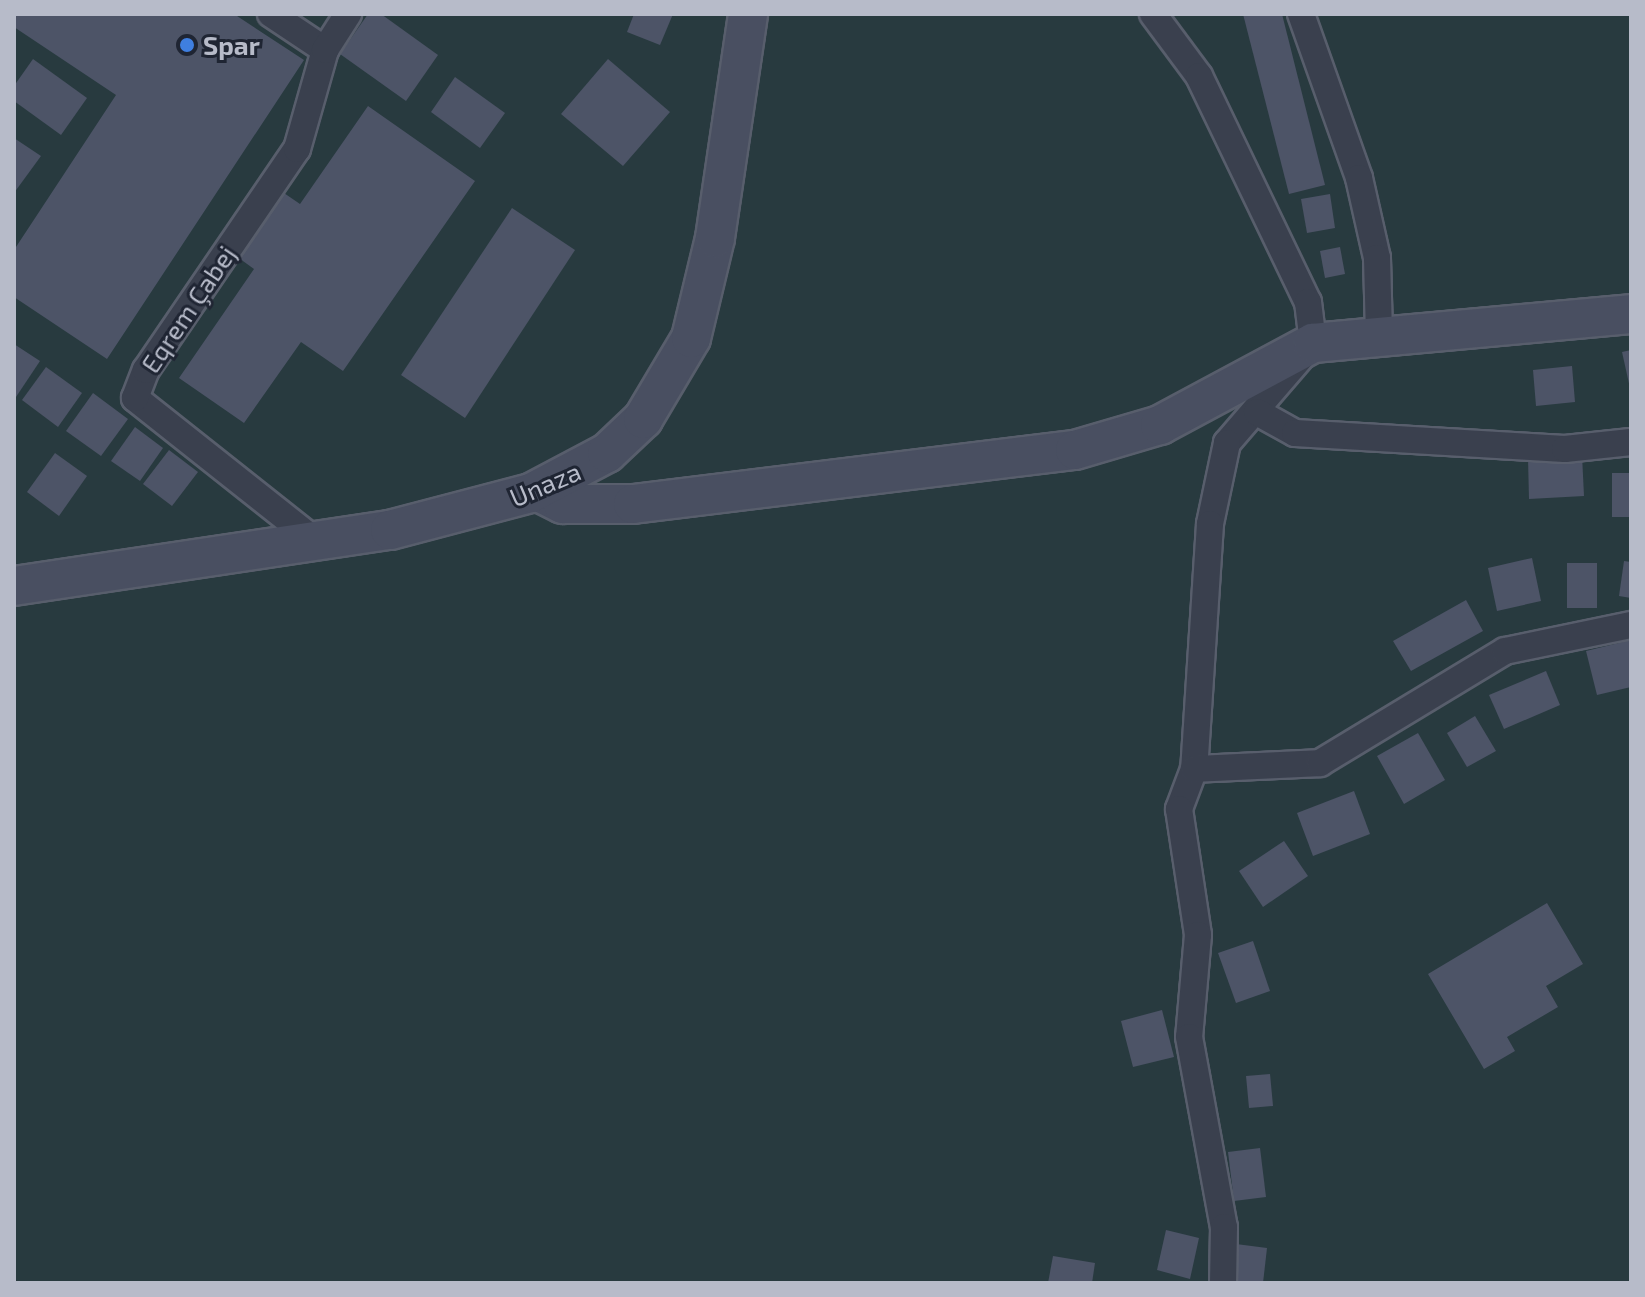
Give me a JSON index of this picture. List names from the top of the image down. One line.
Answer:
{"streets":{"street":["Eqrem Çabej","Unaza"]},"crossings":[["Eqrem Çabej","Unaza"]],"places":["Spar"]}
